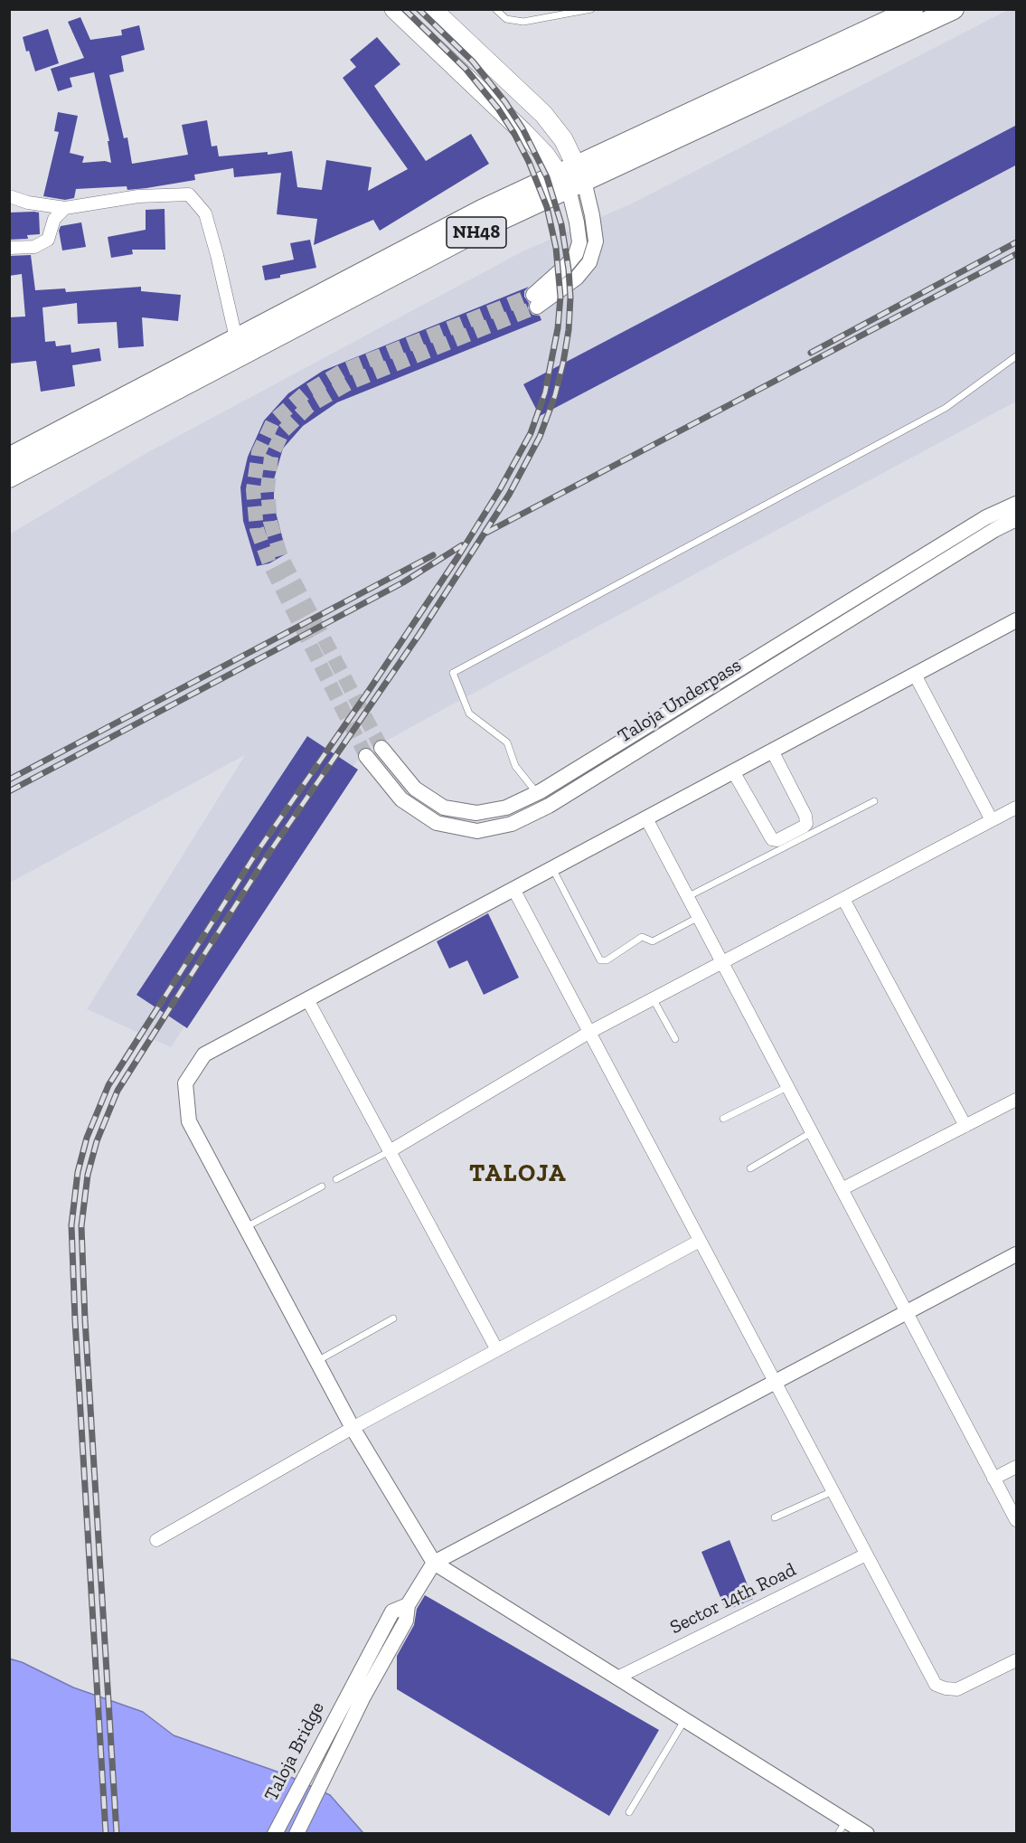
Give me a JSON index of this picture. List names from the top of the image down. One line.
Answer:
{"streets":{"highway":["NH48"],"street":["Taloja Underpass","Sector 14th Road","Taloja Bridge"]},"districts":["TALOJA"]}
